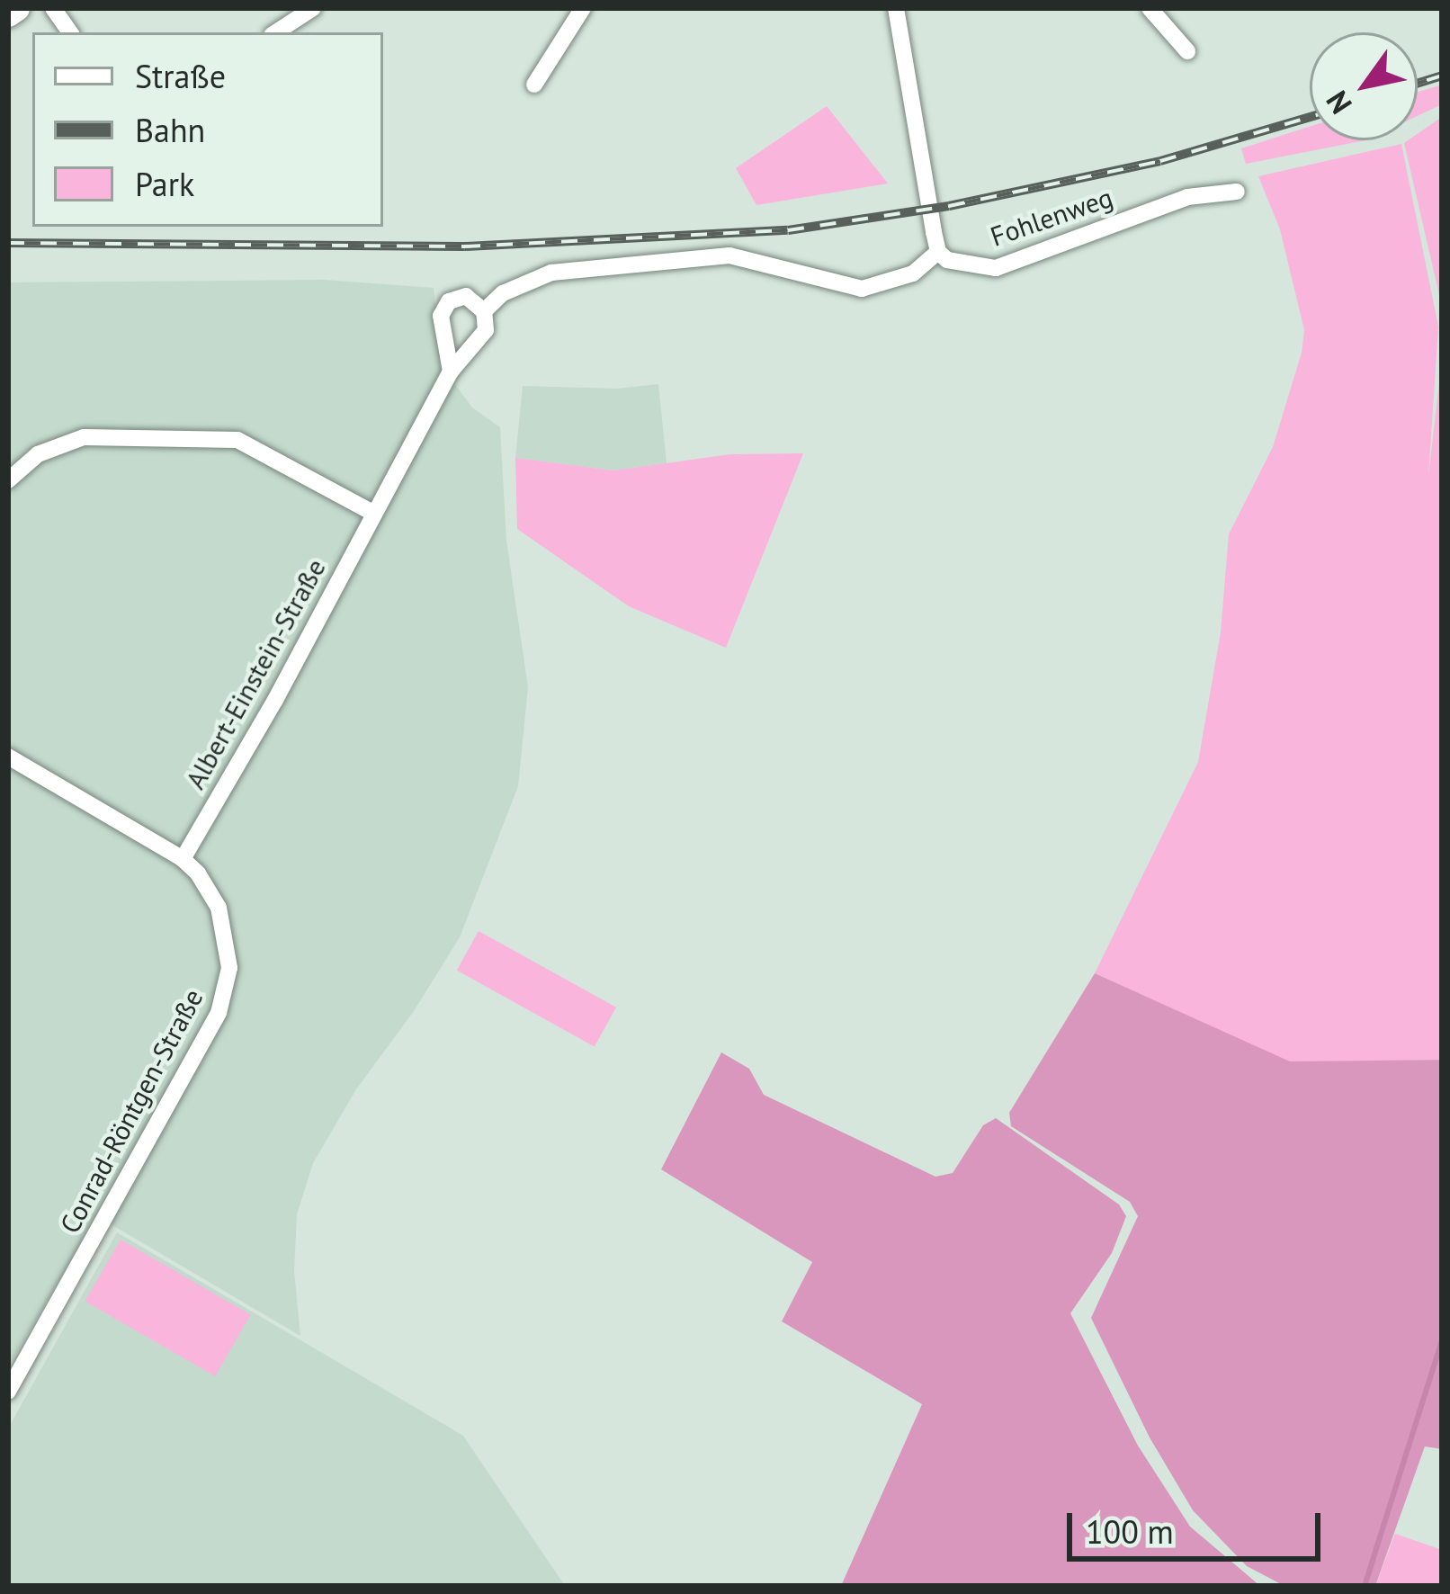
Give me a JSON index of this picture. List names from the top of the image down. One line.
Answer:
{"streets":{"street":["Fohlenweg","Albert-Einstein-Straße","Conrad-Röntgen-Straße"]},"crossings":[["Albert-Einstein-Straße","Conrad-Röntgen-Straße"]],"legend":["Straße","Bahn","Park"],"scale_bar":"100 m","north":"bottom left"}
